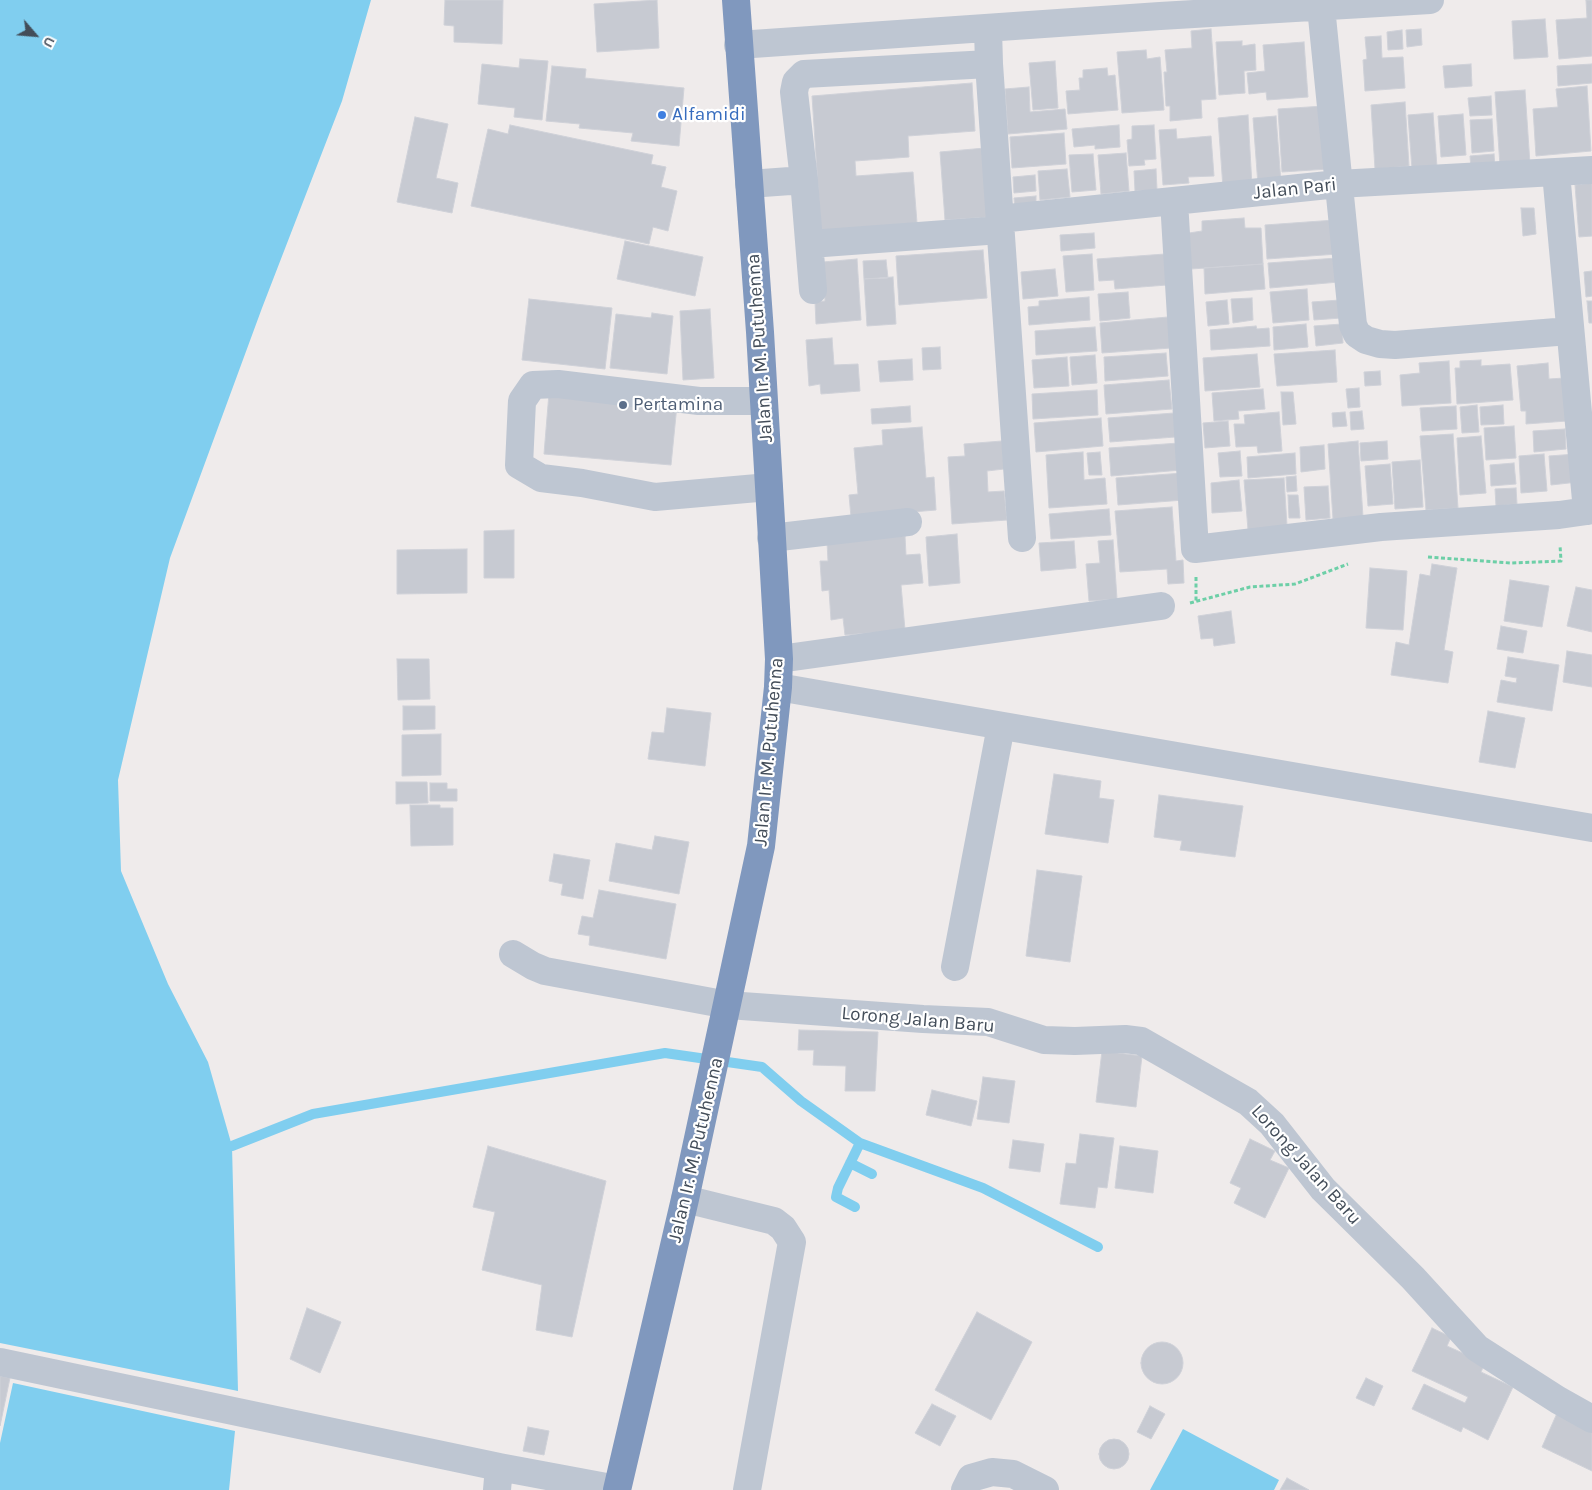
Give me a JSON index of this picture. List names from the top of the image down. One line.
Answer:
{"streets":{"highway":["Jalan Ir. M. Putuhenna"],"street":["Jalan Pari","Lorong Jalan Baru"]},"crossings":[["Jalan Ir. M. Putuhenna","Lorong Jalan Baru"]],"places":["Alfamidi","Pertamina"],"north":"bottom right"}
